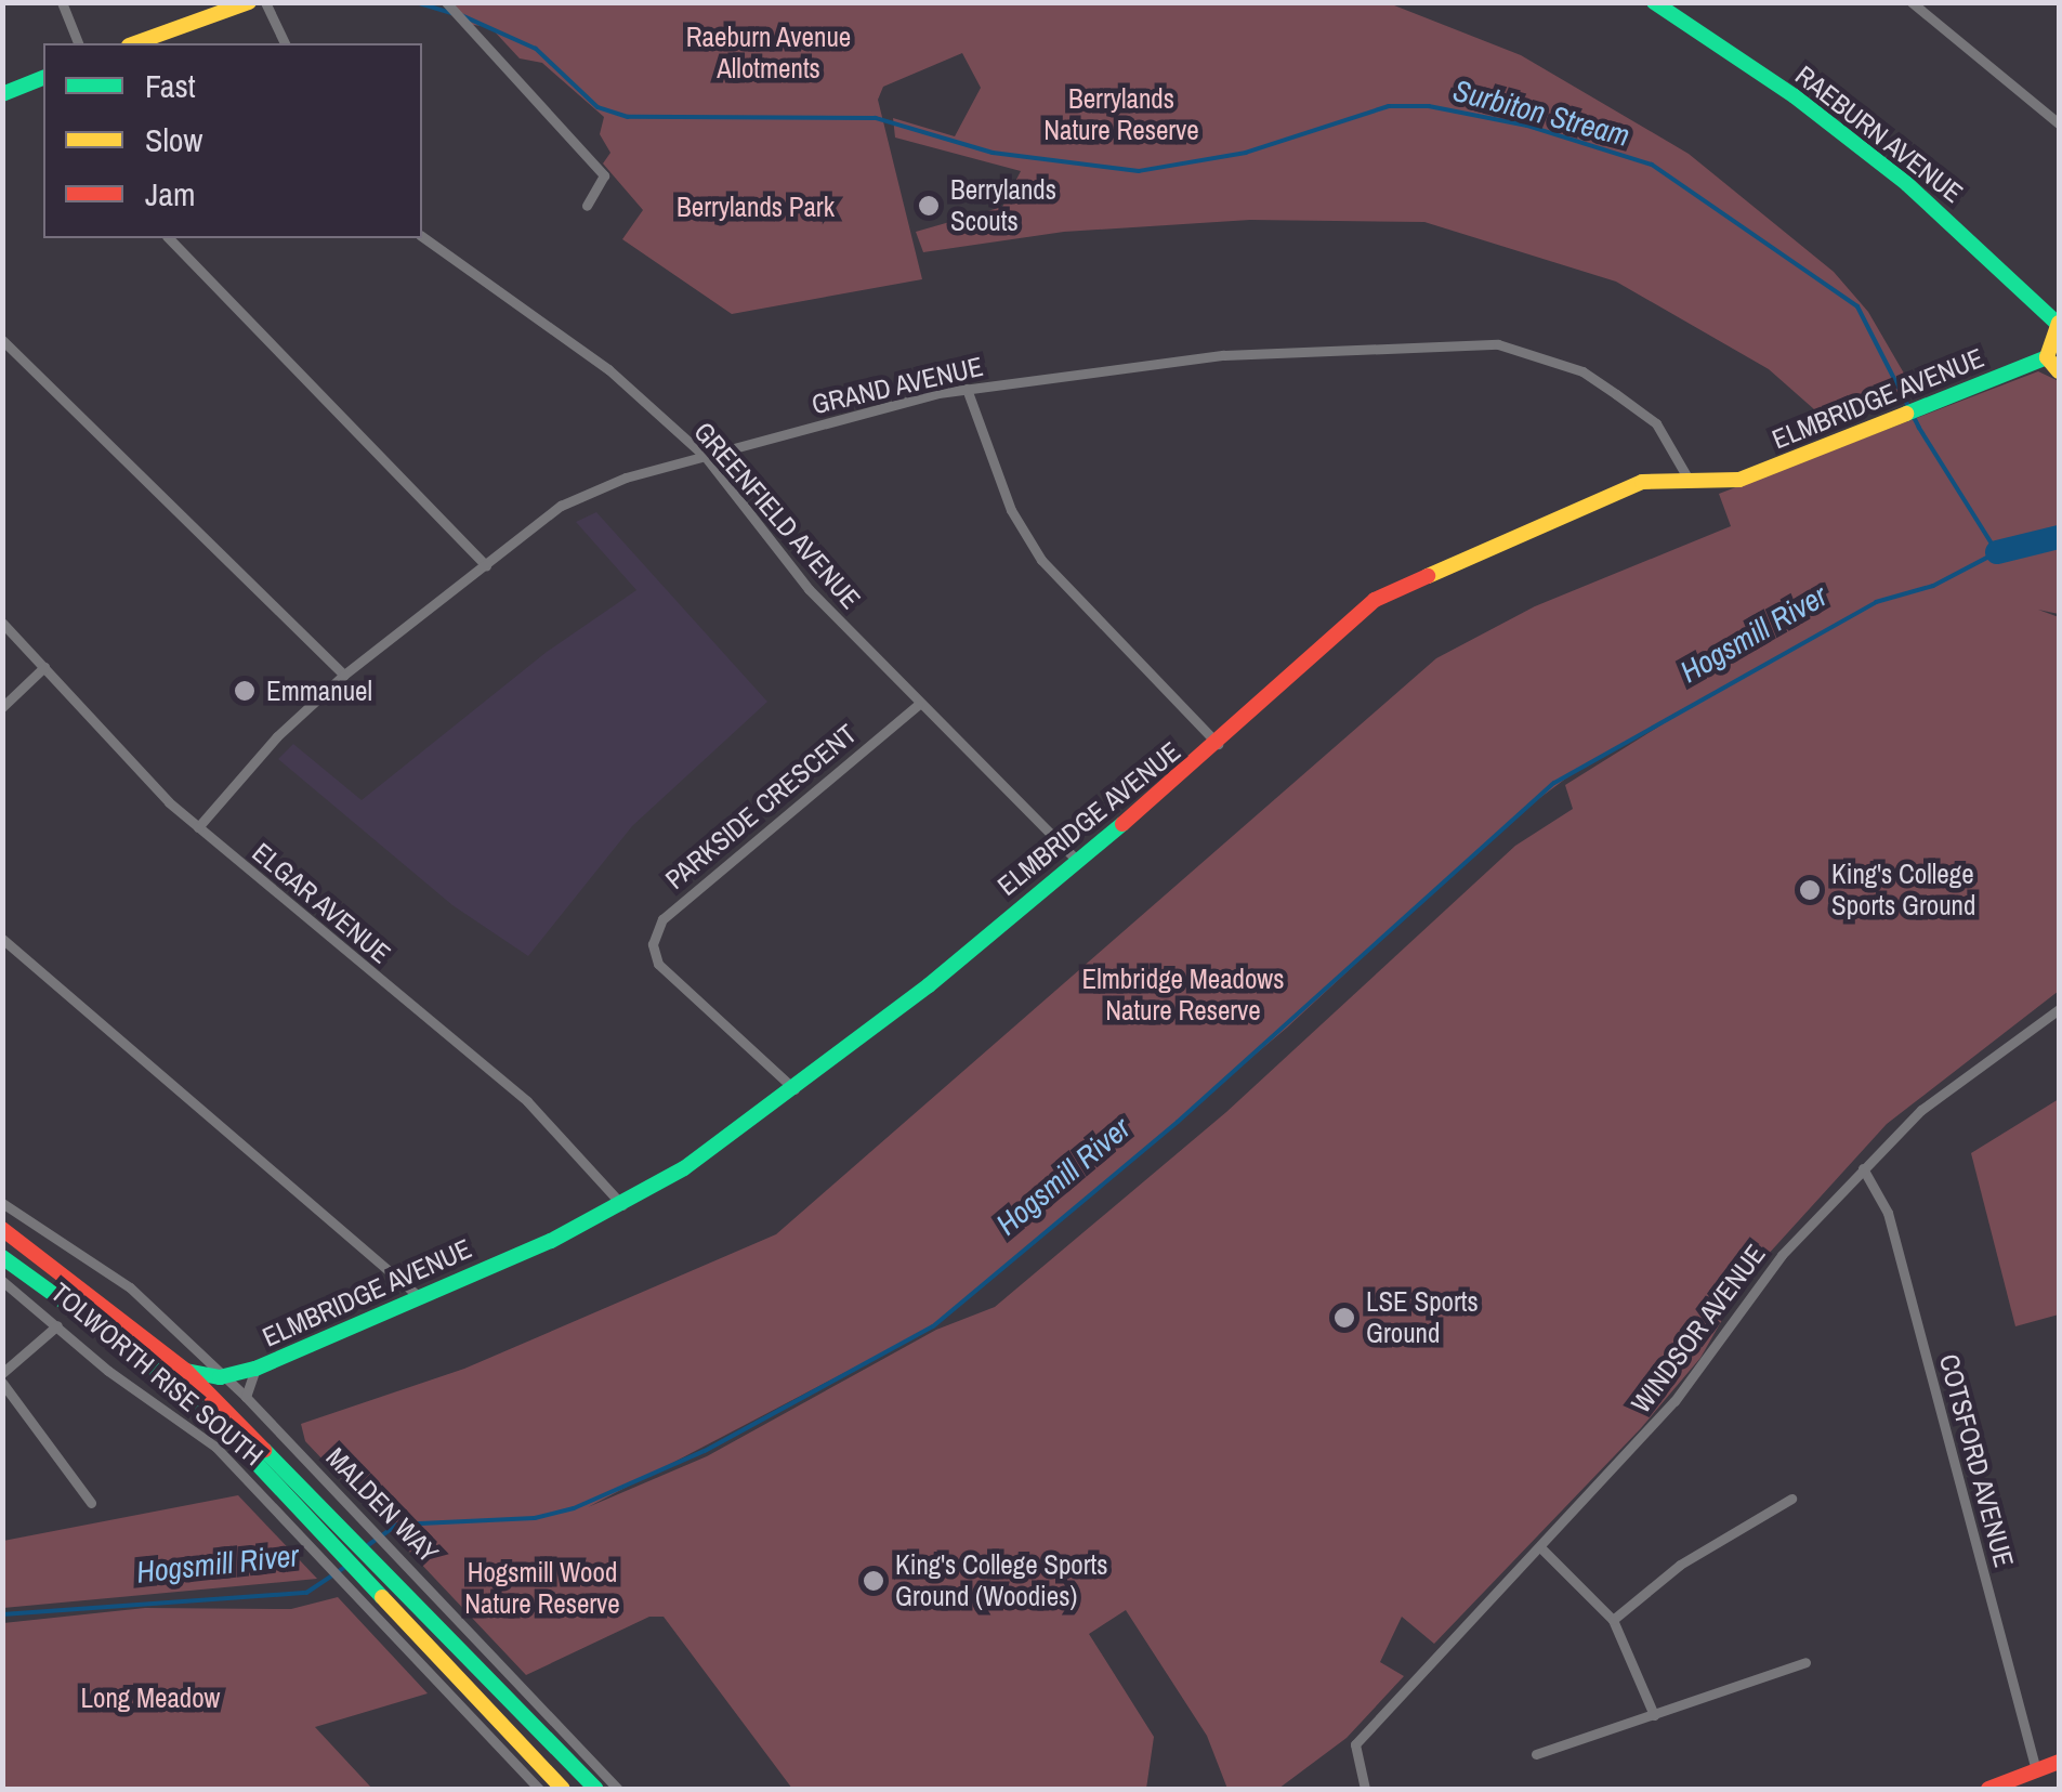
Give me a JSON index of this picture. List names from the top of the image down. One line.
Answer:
{"streets":{"main road":["RAEBURN AVENUE","ELMBRIDGE AVENUE","TOLWORTH RISE SOUTH","MALDEN WAY"],"street":["GRAND AVENUE","GREENFIELD AVENUE","PARKSIDE CRESCENT","ELGAR AVENUE","WINDSOR AVENUE","COTSFORD AVENUE"]},"crossings":[["GRAND AVENUE","ELMBRIDGE AVENUE"],["GRAND AVENUE","GREENFIELD AVENUE"],["GRAND AVENUE","ELGAR AVENUE"],["ELMBRIDGE AVENUE","GREENFIELD AVENUE"],["ELMBRIDGE AVENUE","PARKSIDE CRESCENT"],["ELMBRIDGE AVENUE","ELGAR AVENUE"],["ELMBRIDGE AVENUE","MALDEN WAY"],["GREENFIELD AVENUE","PARKSIDE CRESCENT"],["WINDSOR AVENUE","COTSFORD AVENUE"]],"water":["Surbiton Stream","Hogsmill River"],"parks":["Raeburn Avenue Allotments","Berrylands Nature Reserve","Berrylands Park","Elmbridge Meadows Nature Reserve","Hogsmill Wood Nature Reserve","Long Meadow"],"places":["Berrylands Scouts","Emmanuel","King's College Sports Ground","LSE Sports Ground","King's College Sports Ground (Woodies)"],"legend":["Fast","Slow","Jam"]}
